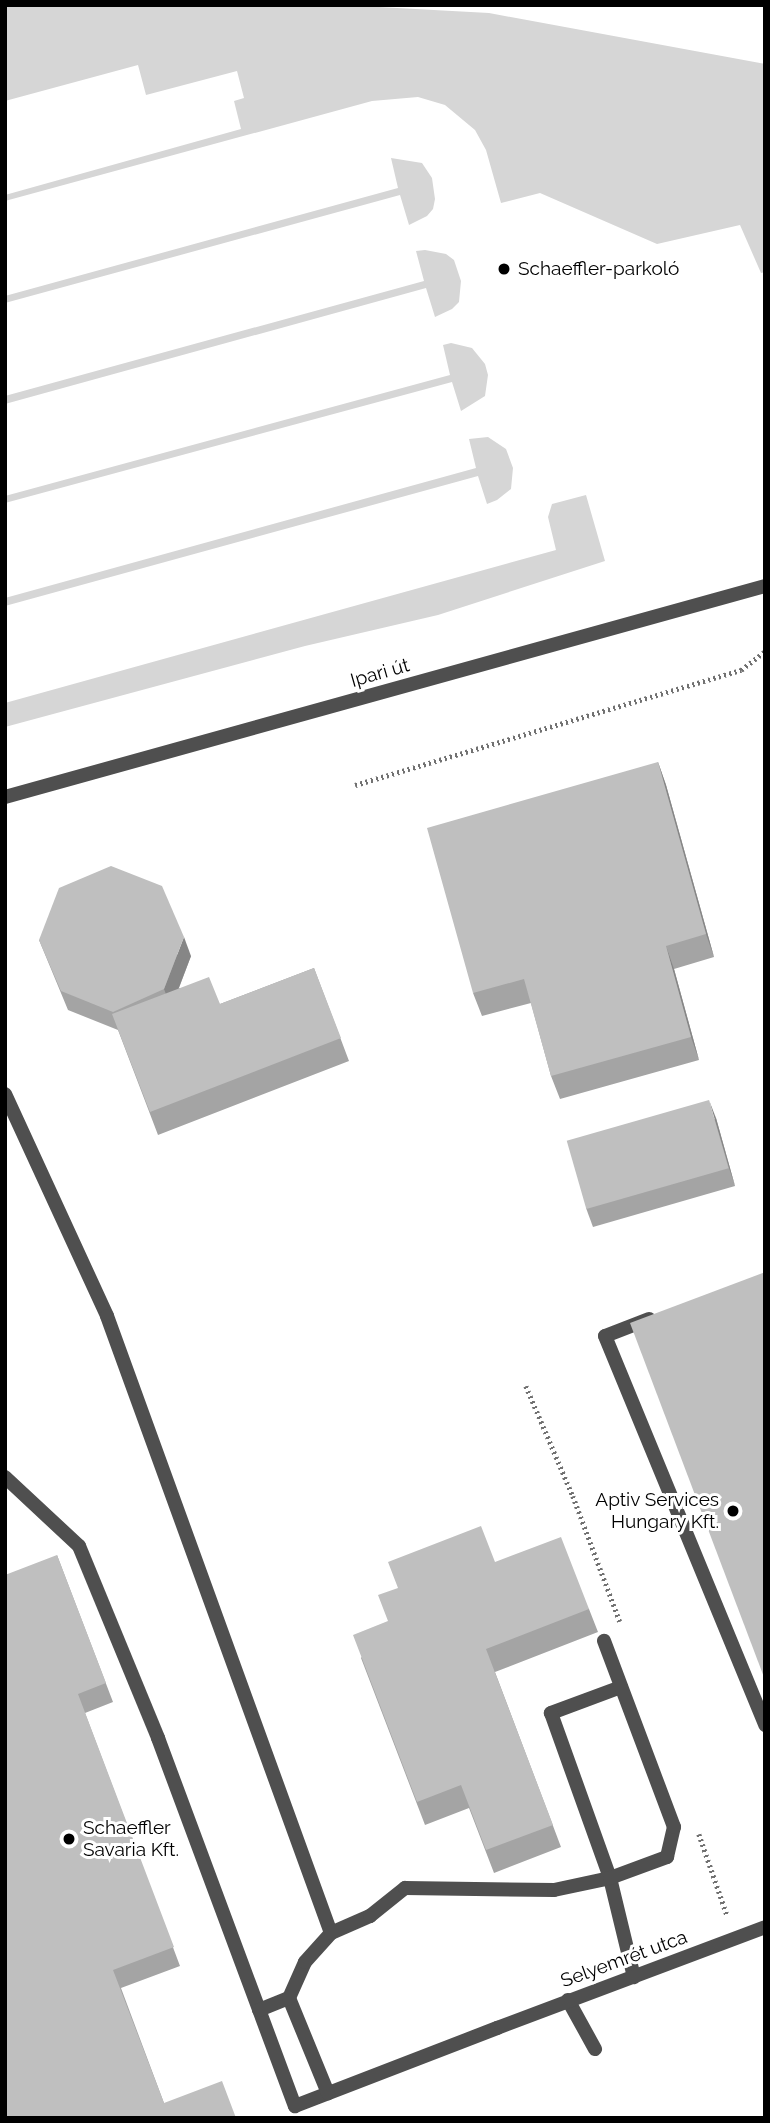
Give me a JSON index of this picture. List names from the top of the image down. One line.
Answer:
{"streets":{"street":["Ipari út","Selyemrét utca"]},"places":["Schaeffler-parkoló","Aptiv Services Hungary Kft.","Schaeffler Savaria Kft."]}
